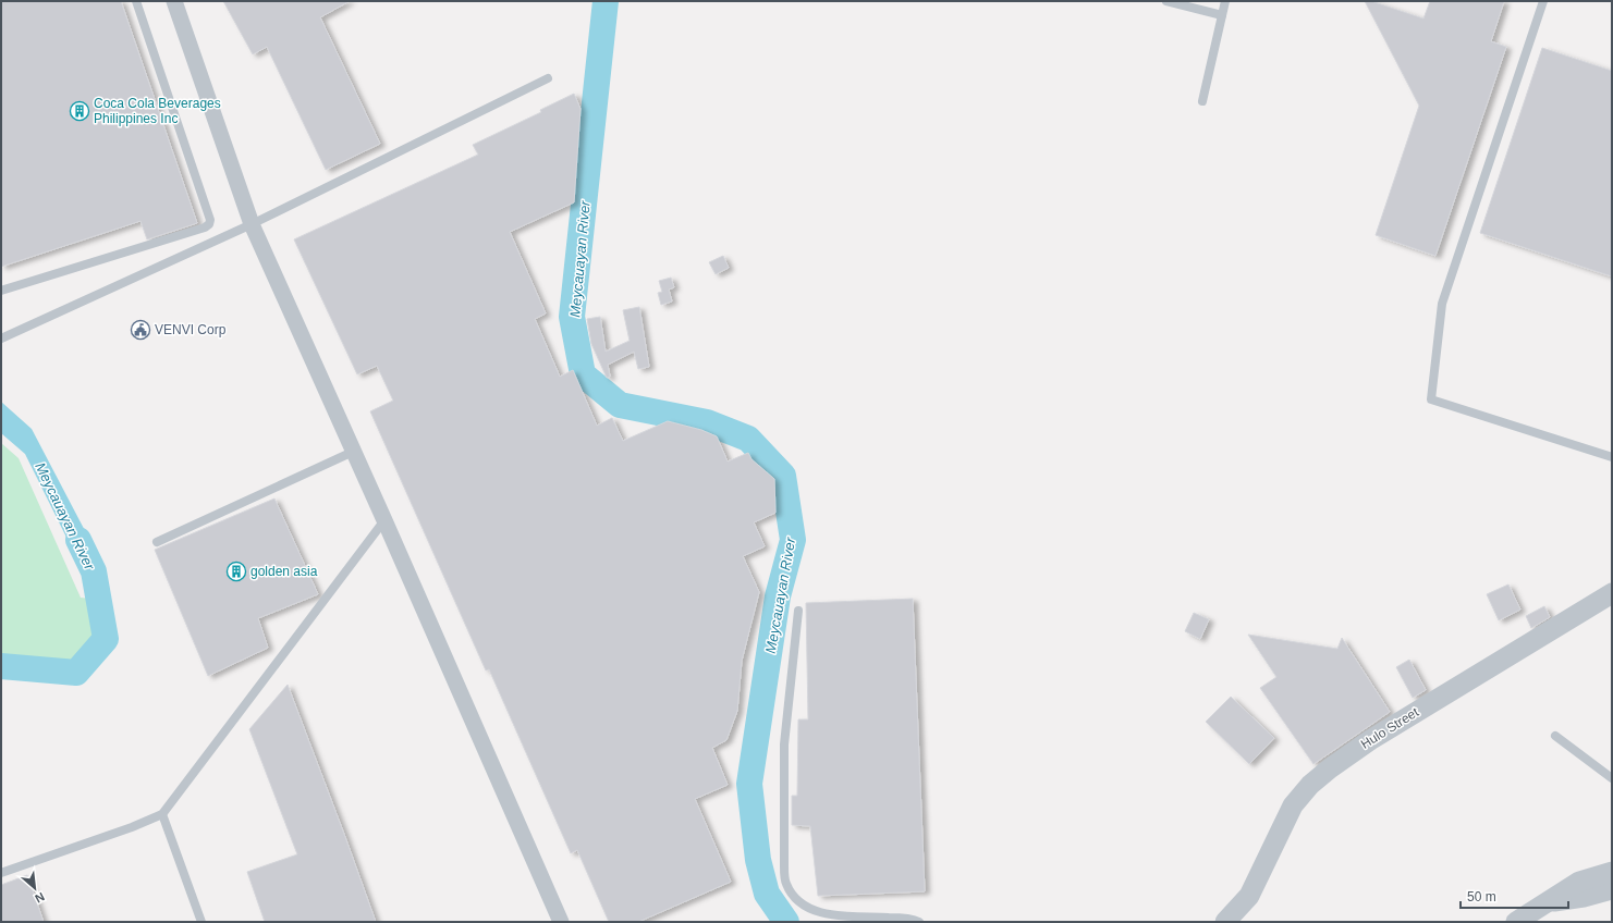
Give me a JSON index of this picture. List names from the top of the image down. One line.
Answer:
{"streets":{"street":["Hulo Street"]},"water":["Meycauayan River"],"places":{"building":["Coca Cola Beverages Philippines Inc","golden asia"],"public building":["VENVI Corp"]},"scale_bar":"50 m","north":"bottom right"}
